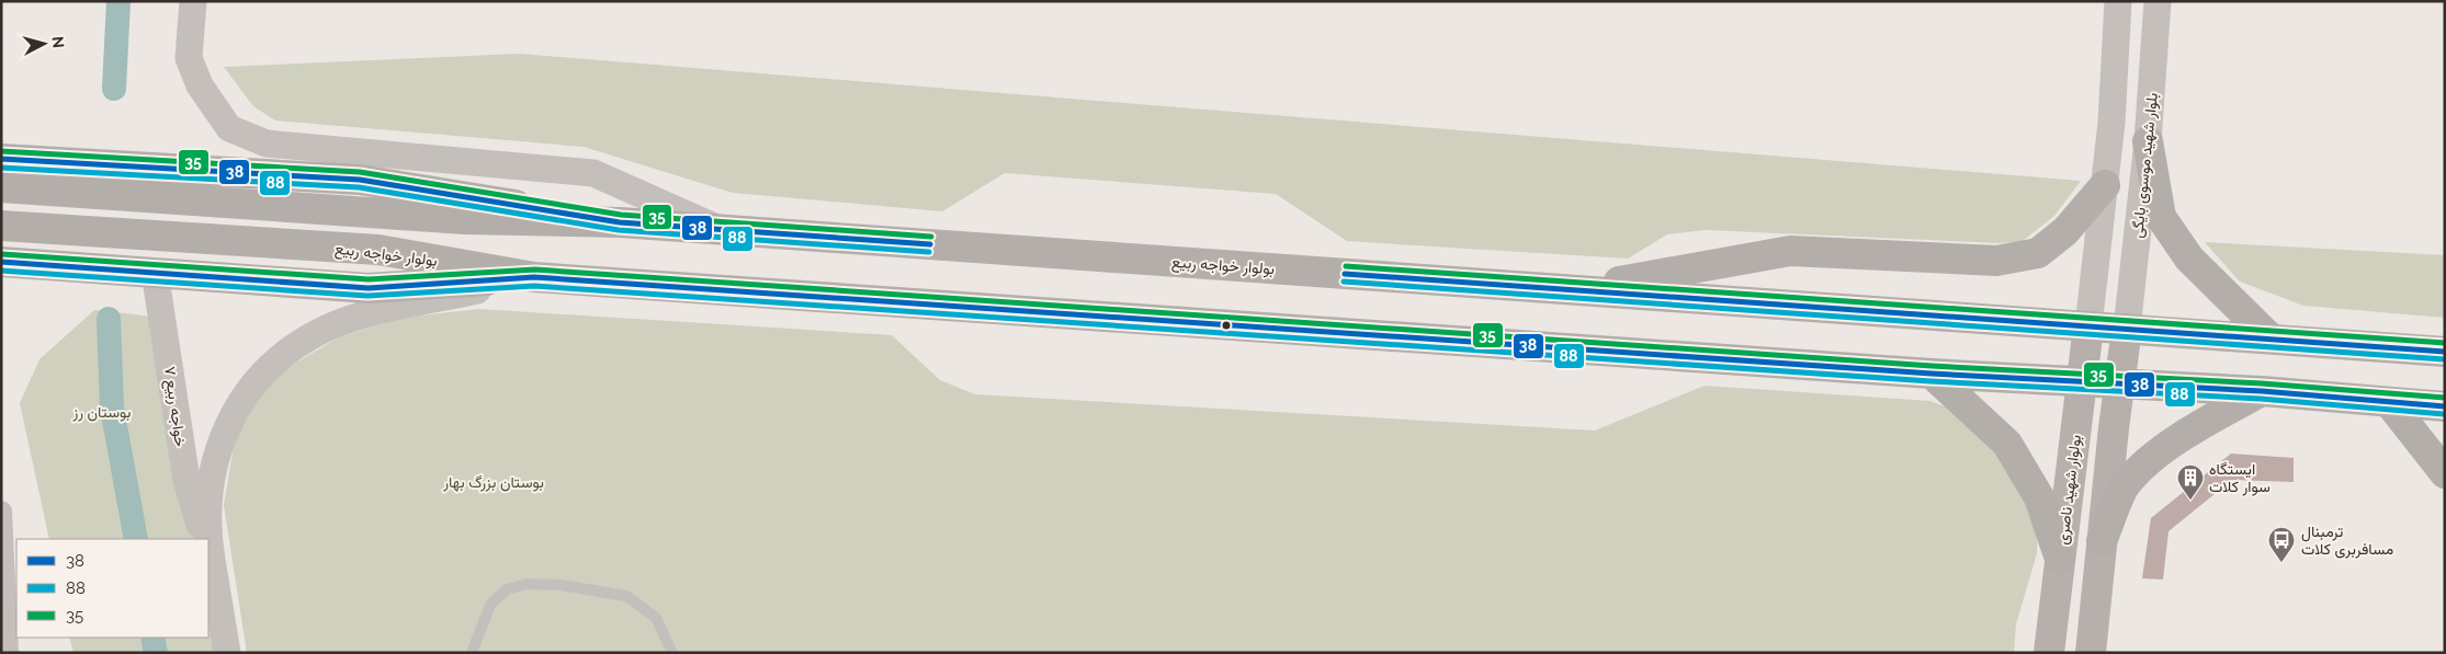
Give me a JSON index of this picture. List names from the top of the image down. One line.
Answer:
{"streets":{"main road":["بولوار خواجه ربیع","بولوار شهید ناصری"],"street":["بلوار شهید موسوی بایگی","خواجه ربیع ۷"]},"crossings":[["بلوار شهید موسوی بایگی","بولوار خواجه ربیع"],["بولوار خواجه ربیع","بولوار شهید ناصری"]],"parks":["بوستان رز","بوستان بزرگ بهار"],"places":{"building":["ایستگاه سوار کلات"],"bus stop":["ترمبنال مسافربری کلات"]},"lines":["transit line 35","transit line 38","transit line 88"],"legend":["38","88","35"],"north":"right"}
